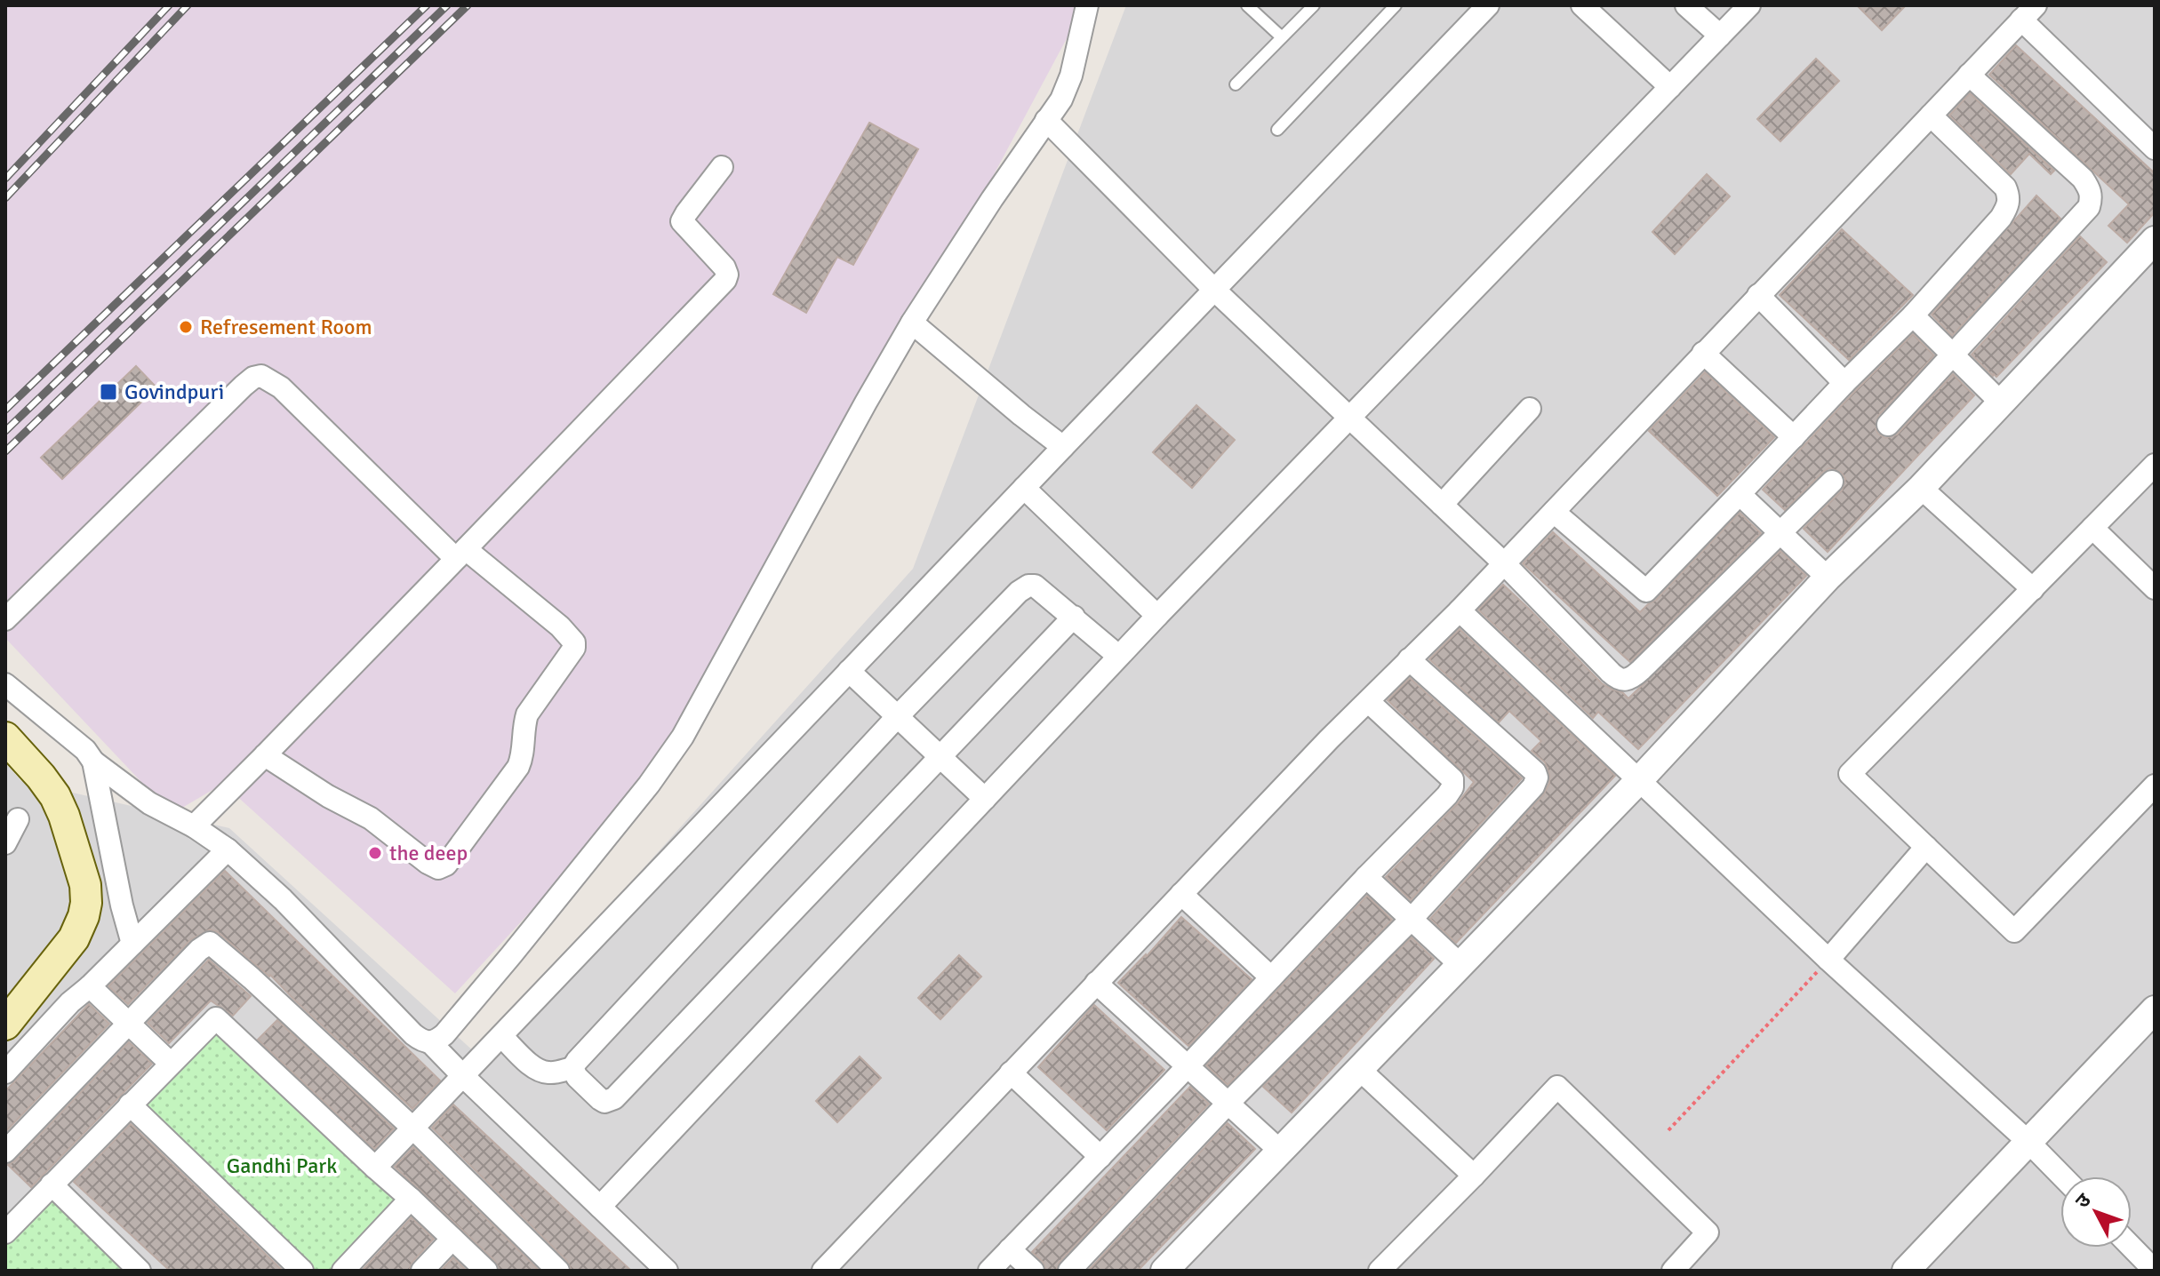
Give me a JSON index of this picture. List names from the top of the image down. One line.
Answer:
{"parks":["Gandhi Park"],"places":{"other":["Refresement Room","the deep"],"transit":["Govindpuri"]},"north":"top left"}
